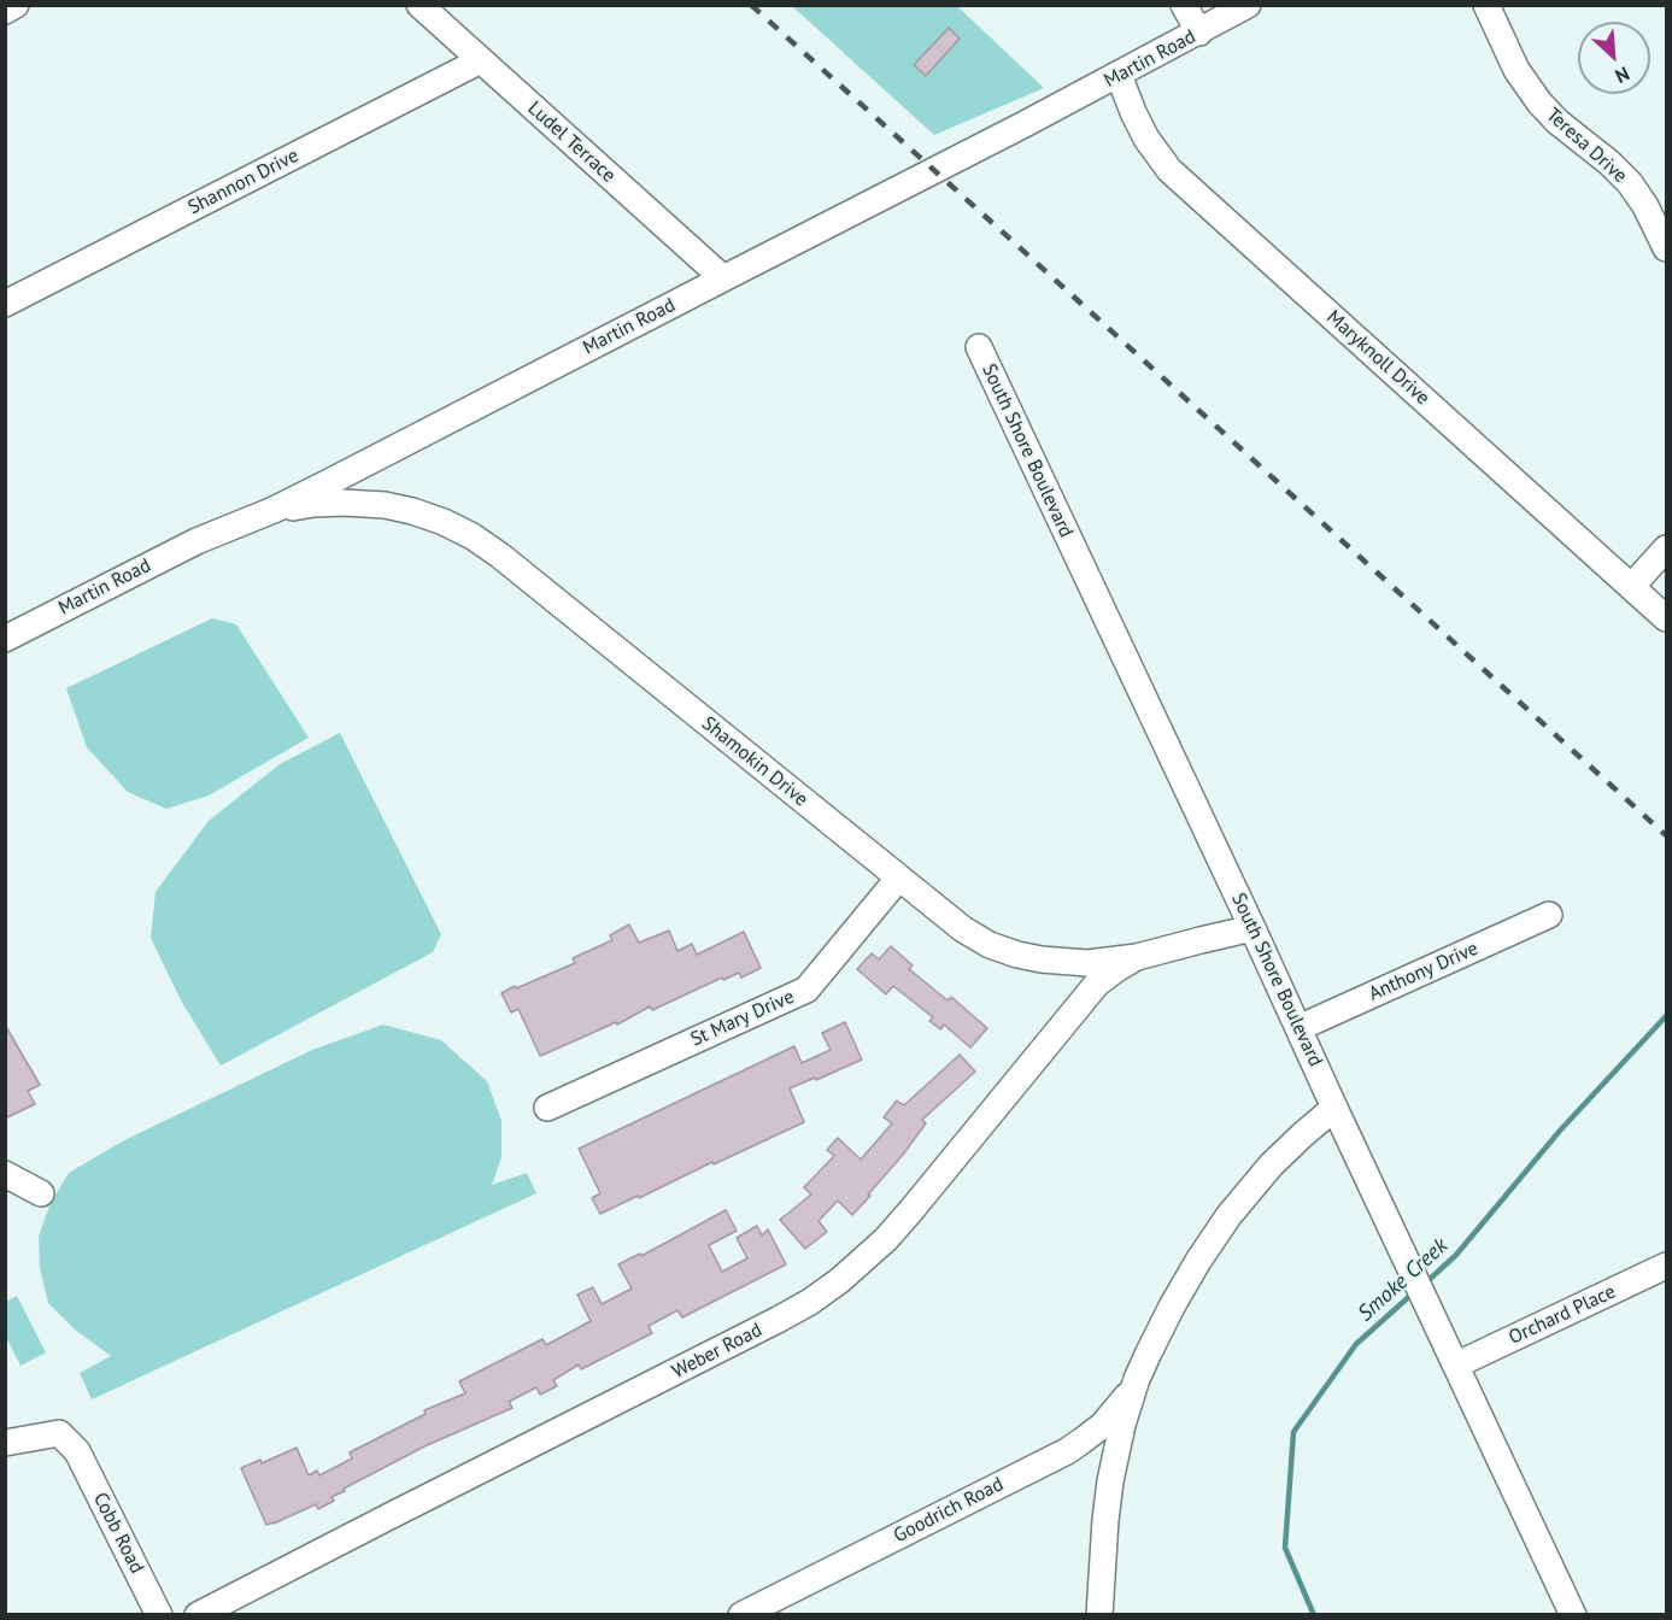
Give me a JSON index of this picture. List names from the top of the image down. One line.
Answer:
{"streets":{"street":["Martin Road","Ludel Terrace","Teresa Drive","Shannon Drive","Maryknoll Drive","South Shore Boulevard","Shamokin Drive","Anthony Drive","St Mary Drive","Orchard Place","Weber Road","Goodrich Road","Cobb Road"]},"crossings":[["Martin Road","Ludel Terrace"],["Martin Road","Maryknoll Drive"],["Martin Road","Shamokin Drive"],["Ludel Terrace","Shannon Drive"],["South Shore Boulevard","Shamokin Drive"],["South Shore Boulevard","Anthony Drive"],["South Shore Boulevard","Orchard Place"],["Shamokin Drive","St Mary Drive"],["Shamokin Drive","Weber Road"]],"water":["Smoke Creek"],"north":"bottom right"}
